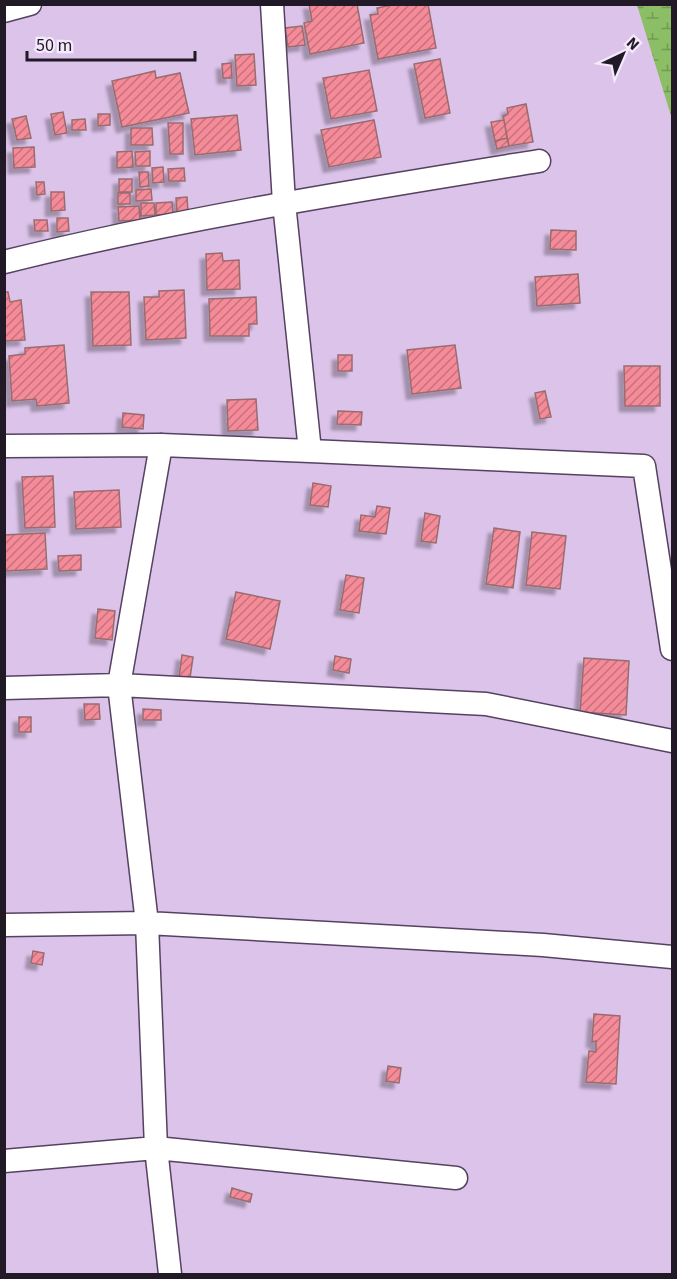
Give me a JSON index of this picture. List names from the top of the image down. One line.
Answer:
{"scale_bar":"50 m","north":"top right"}
